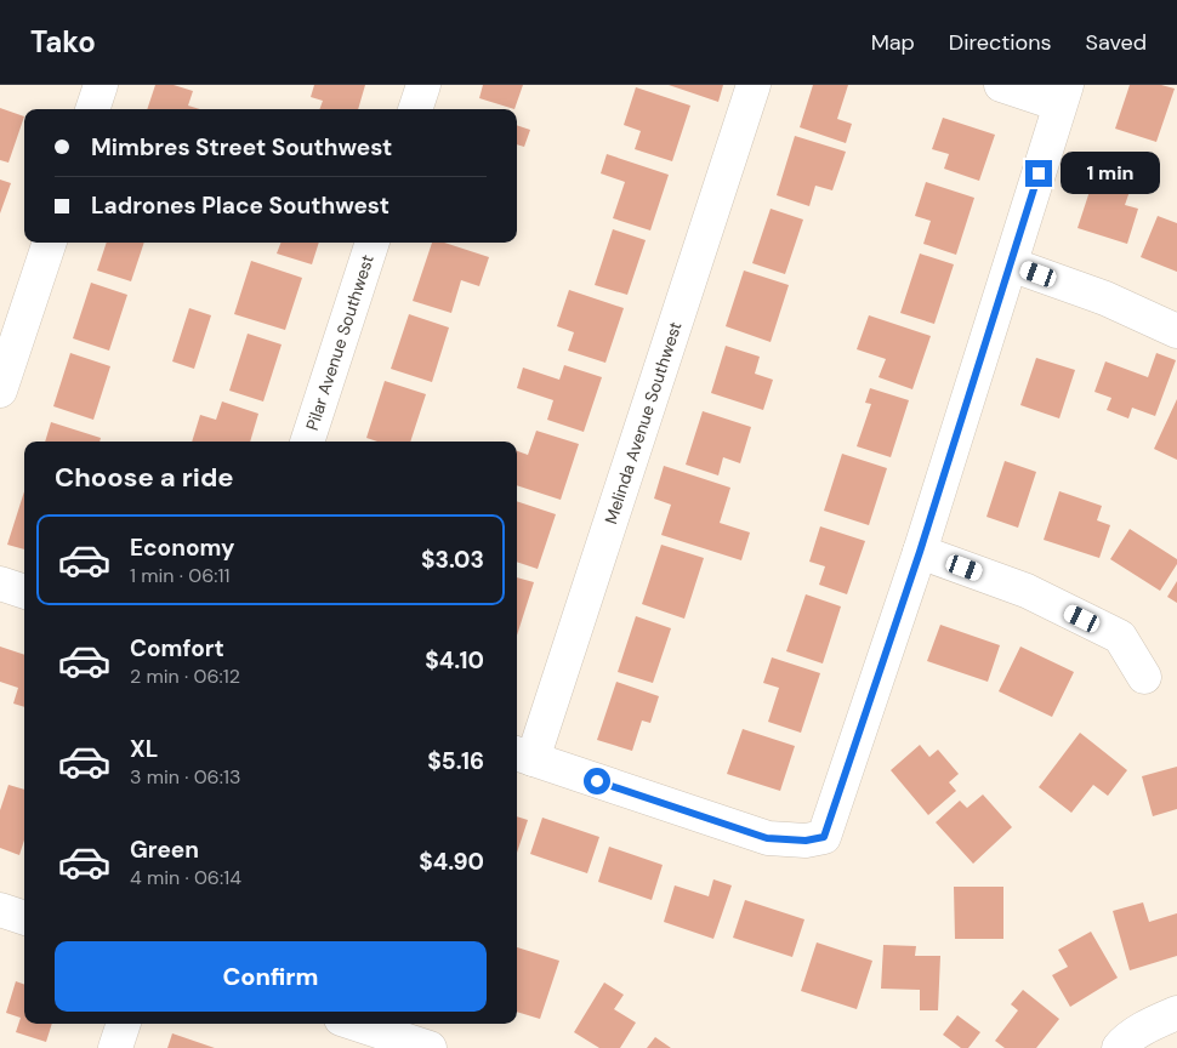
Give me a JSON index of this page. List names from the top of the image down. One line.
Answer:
{"streets":{"street":["Pilar Avenue Southwest","Melinda Avenue Southwest"]},"page":{"header":"Tako","nav":["Map","Directions","Saved"],"banner":["Mimbres Street Southwest","Ladrones Place Southwest"],"bubble":"1 min","heading":"Choose a ride","list":[{"name":"Economy","note":"1 min · 06:11","value":"$3.03"},{"name":"Comfort","note":"2 min · 06:12","value":"$4.10"},{"name":"XL","note":"3 min · 06:13","value":"$5.16"},{"name":"Green","note":"4 min · 06:14","value":"$4.90"}],"buttons":"Confirm"}}
